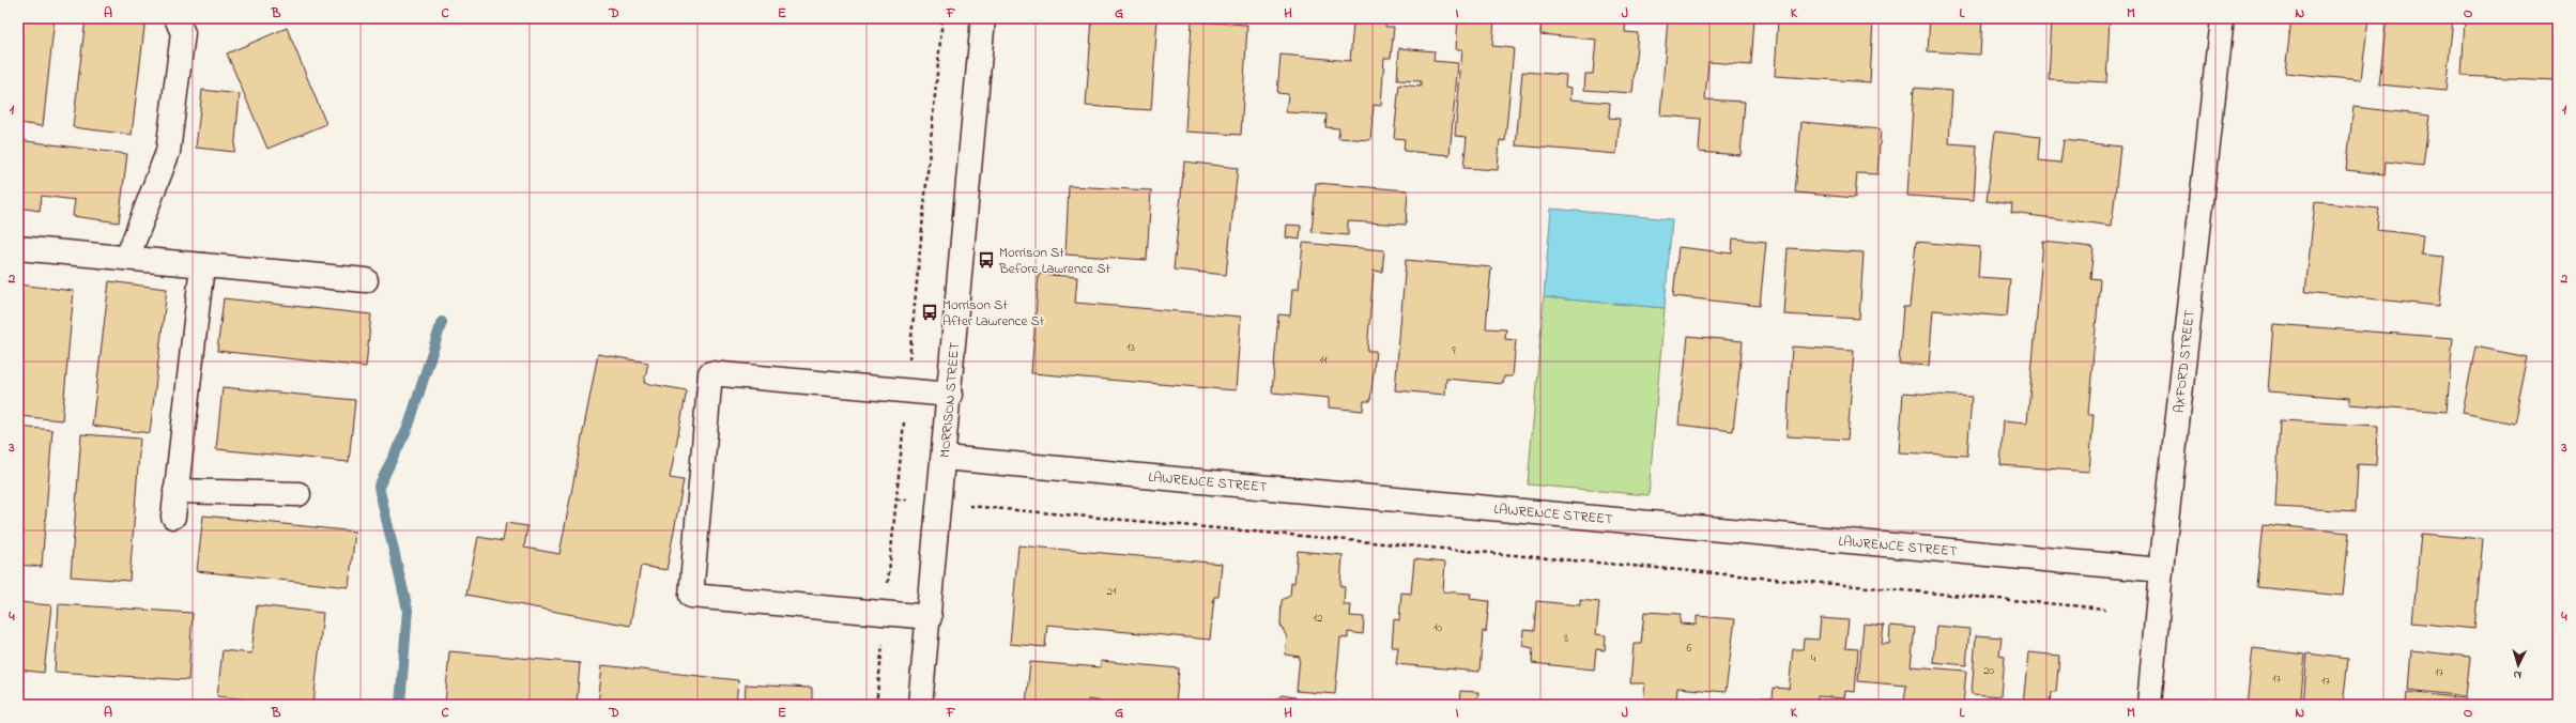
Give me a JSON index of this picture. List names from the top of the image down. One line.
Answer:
{"streets":{"street":["AXFORD STREET","MORRISON STREET","LAWRENCE STREET"]},"crossings":[["AXFORD STREET","LAWRENCE STREET"],["MORRISON STREET","LAWRENCE STREET"]],"places":{"bus stop":["Morrison St Before Lawrence St","Morrison St After Lawrence St"]},"house_numbers":["13","9","11","21","12","10","8","6","4","20","17","17","17"],"north":"bottom","grid":{"columns":["A","B","C","D","E","F","G","H","I","J","K","L","M","N","O"],"rows":["1","2","3","4"]}}
